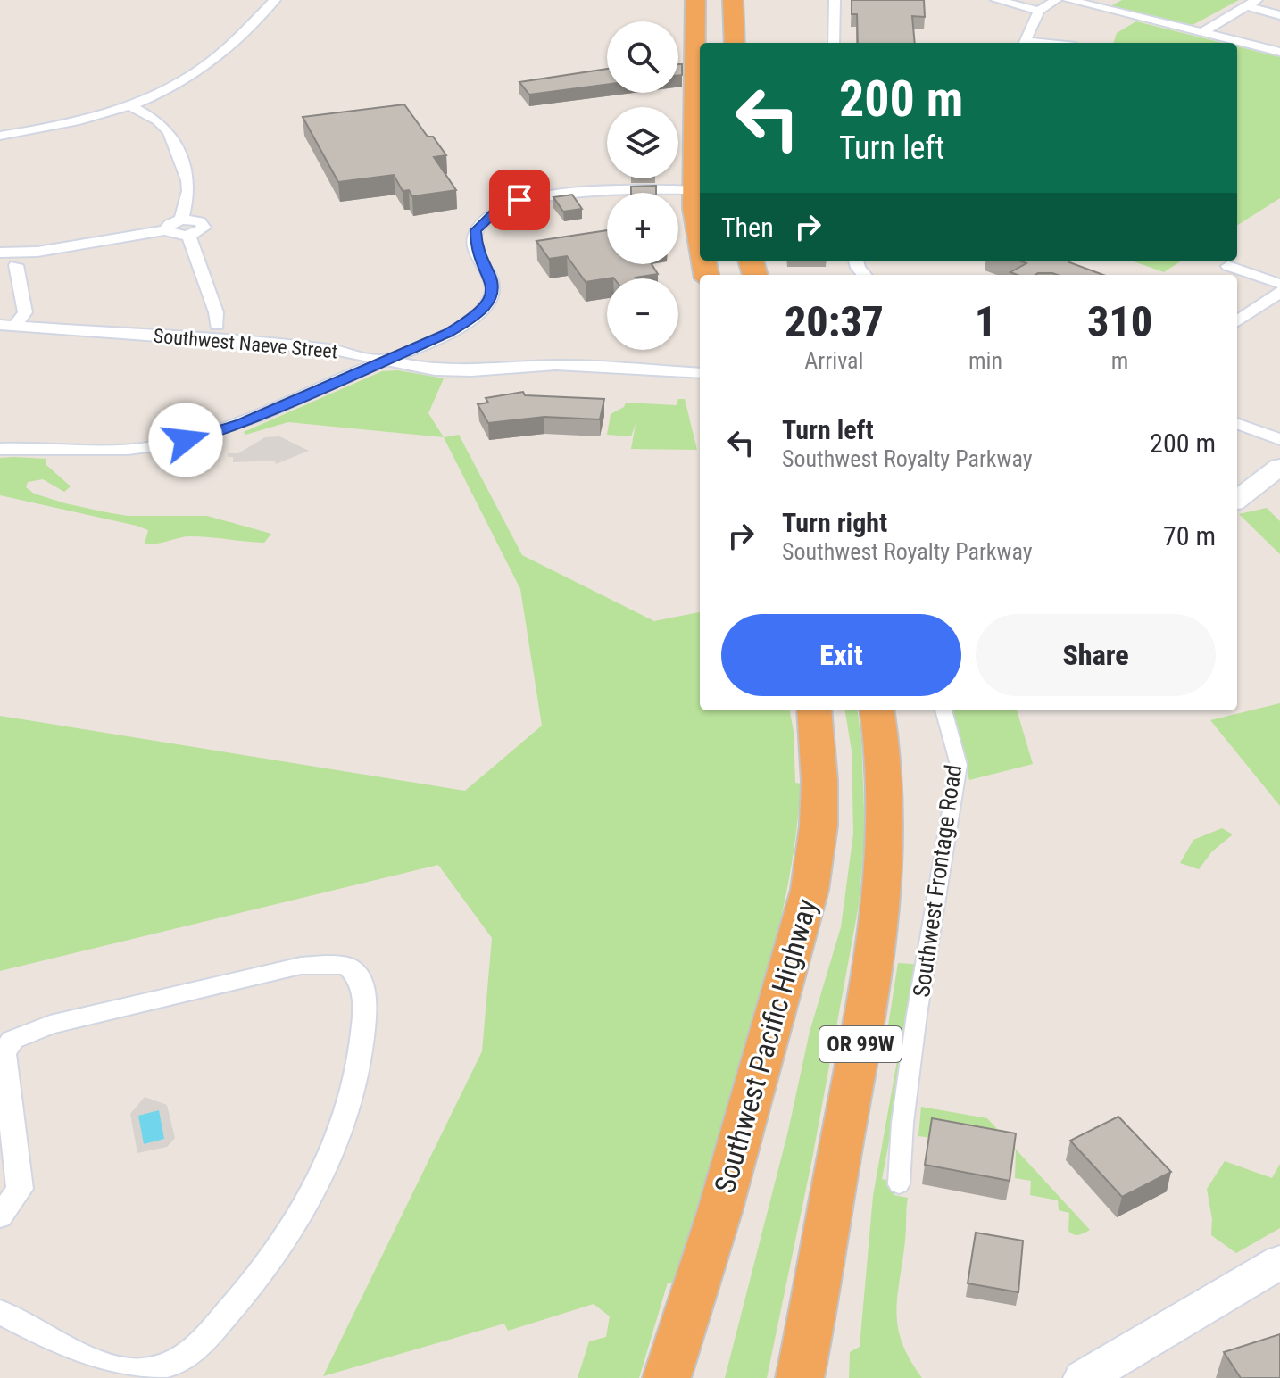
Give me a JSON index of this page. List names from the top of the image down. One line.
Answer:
{"streets":{"highway":["OR 99W","Southwest Pacific Highway"],"street":["Southwest Naeve Street","Southwest Frontage Road"]},"page":{"map_buttons":["+","−"],"turn":["200 m","Turn left"],"then":"Then","eta":["20:37","Arrival","1","min","310","m"],"list":[{"name":"Turn left","note":"Southwest Royalty Parkway","value":"200 m"},{"name":"Turn right","note":"Southwest Royalty Parkway","value":"70 m"}],"buttons":["Exit","Share"]}}
